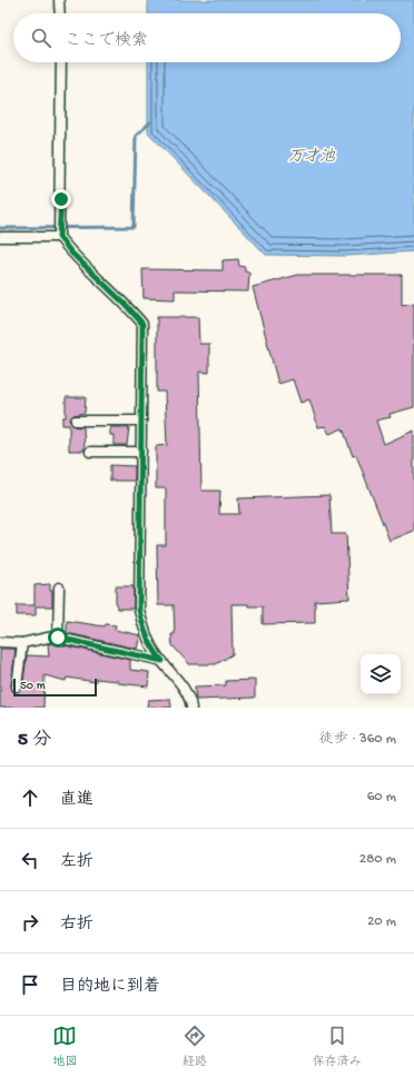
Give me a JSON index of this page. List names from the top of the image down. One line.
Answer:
{"water":["万才池"],"scale_bar":"50 m","page":{"search":"ここで検索","scale":"50 m","heading":["5 分","徒歩 · 360 m"],"list":[["直進","60 m"],["左折","280 m"],["右折","20 m"],"目的地に到着"],"nav":["地図","経路","保存済み"]}}
